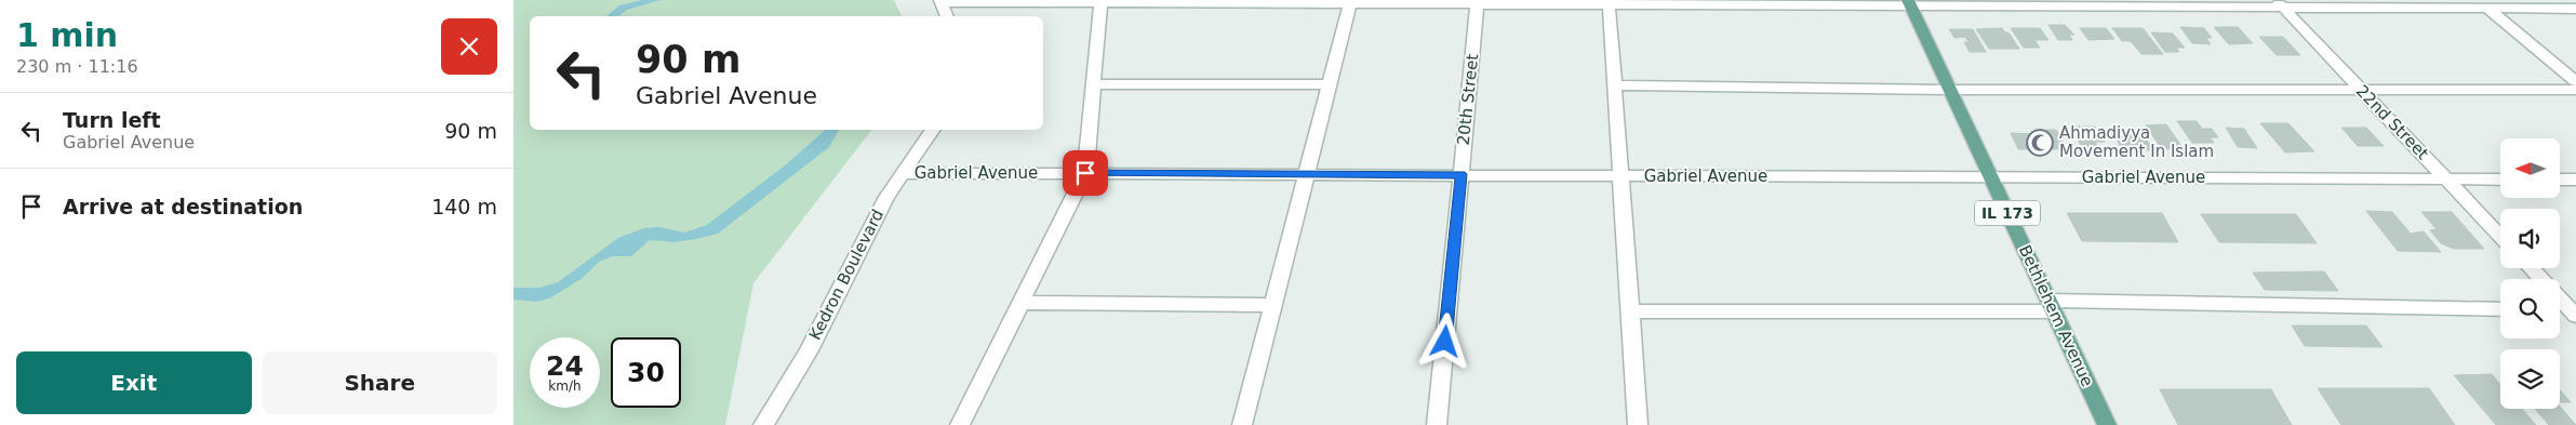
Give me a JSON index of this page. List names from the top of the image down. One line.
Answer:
{"streets":{"main road":["IL 173","Bethlehem Avenue"],"street":["20th Street","22nd Street","Gabriel Avenue","Kedron Boulevard"]},"crossings":[["20th Street","Gabriel Avenue"],["22nd Street","Gabriel Avenue"],["Gabriel Avenue","Kedron Boulevard"],["Gabriel Avenue","Bethlehem Avenue"]],"places":{"mosque":["Ahmadiyya Movement In Islam"]},"north":"left","page":{"heading":["1 min","230 m · 11:16"],"turn":["90 m","Gabriel Avenue"],"list":[{"name":"Turn left","note":"Gabriel Avenue","value":"90 m"},{"name":"Arrive at destination","value":"140 m"}],"speed":"24 km/h","limit":"30","buttons":["Exit","Share"]}}
